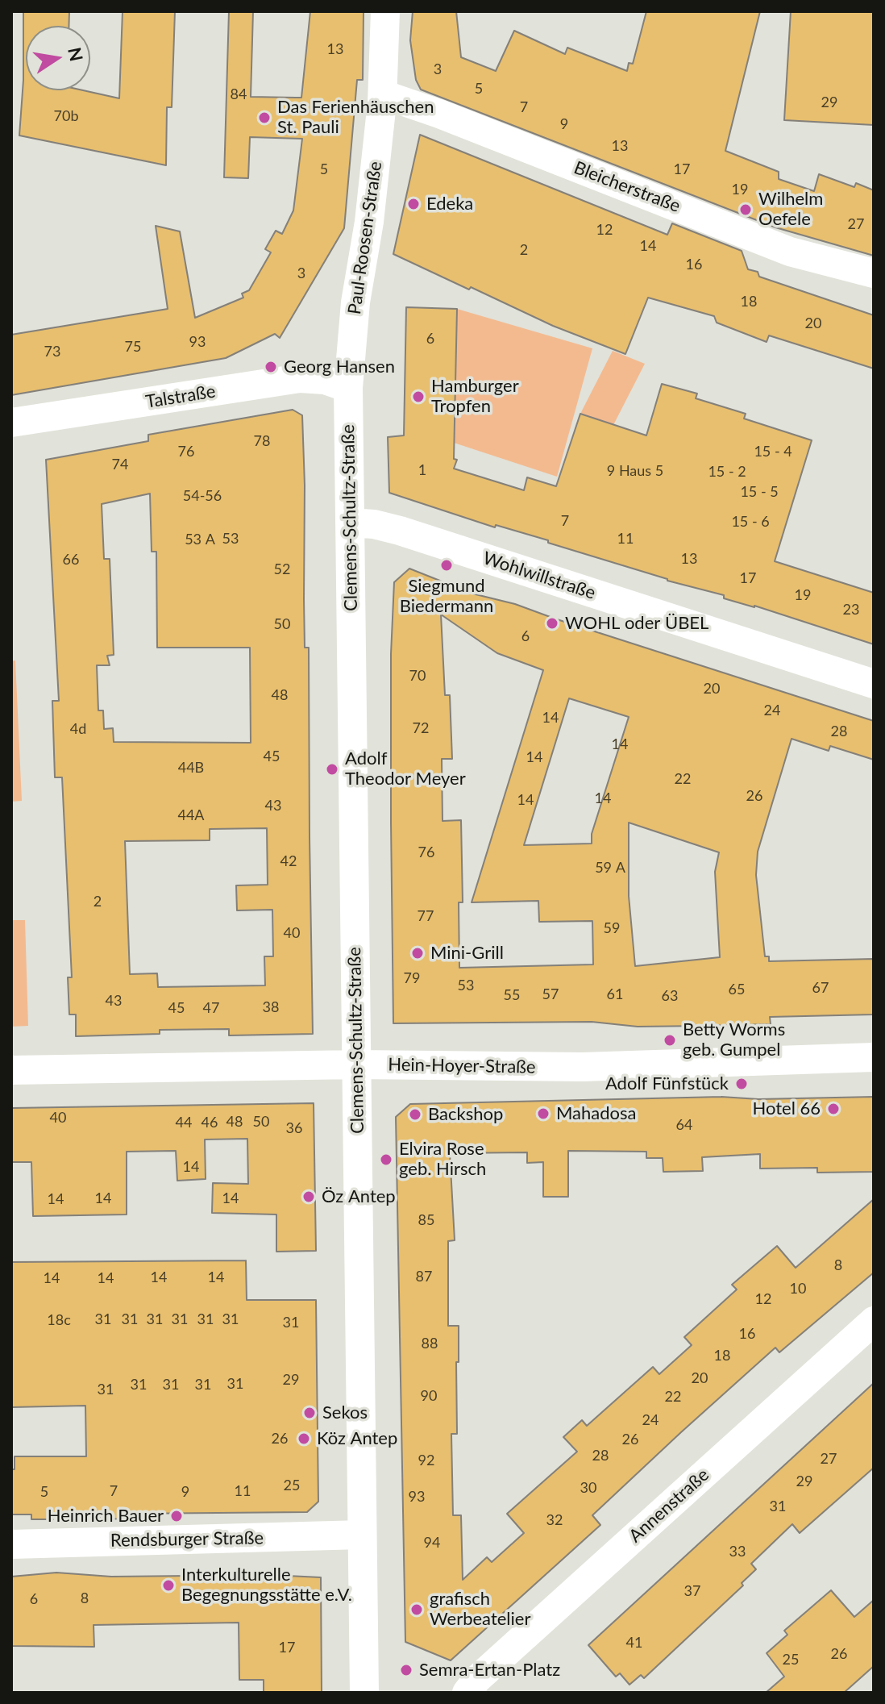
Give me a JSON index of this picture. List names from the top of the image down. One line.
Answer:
{"streets":{"street":["Bleicherstraße","Paul-Roosen-Straße","Talstraße","Clemens-Schultz-Straße","Wohlwillstraße","Hein-Hoyer-Straße","Annenstraße","Rendsburger Straße"]},"crossings":[["Bleicherstraße","Paul-Roosen-Straße"],["Paul-Roosen-Straße","Talstraße"],["Paul-Roosen-Straße","Clemens-Schultz-Straße"],["Talstraße","Clemens-Schultz-Straße"],["Clemens-Schultz-Straße","Wohlwillstraße"],["Clemens-Schultz-Straße","Hein-Hoyer-Straße"],["Clemens-Schultz-Straße","Rendsburger Straße"]],"places":["Das Ferienhäuschen St. Pauli","Edeka","Wilhelm Oefele","Georg Hansen","Hamburger Tropfen","Siegmund Biedermann","WOHL oder ÜBEL","Adolf Theodor Meyer","Mini-Grill","Betty Worms geb. Gumpel","Adolf Fünfstück","Hotel 66","Mahadosa","Backshop","Elvira Rose geb. Hirsch","Öz Antep","Sekos","Köz Antep","Heinrich Bauer","Interkulturelle Begegnungsstätte e.V.","grafisch Werbeatelier","Semra-Ertan-Platz"],"house_numbers":["13","3","5","84","29","7","70b","9","13","5","17","19","27","12","14","2","16","3","18","20","6","93","75","73","78","76","15 - 4","74","1","9 Haus 5","15 - 2","15 - 5","54-56","7","15 - 6","53","11","53 A","13","66","52","17","19","23","50","6","70","20","48","24","14","72","4d","28","14","45","14","44B","22","26","14","14","43","44A","76","42","59 A","2","77","59","40","79","53","67","65","57","61","55","63","43","38","45","47","40","48","50","44","46","64","36","14","14","14","14","85","8","87","14","14","14","14","10","12","31","31","31","31","31","31","18c","31","16","88","18","20","29","31","31","31","31","31","90","22","24","26","26","28","27","92","29","25","30","7","11","5","9","93","31","32","94","33","37","8","6","41","17","26","25"],"north":"right"}
